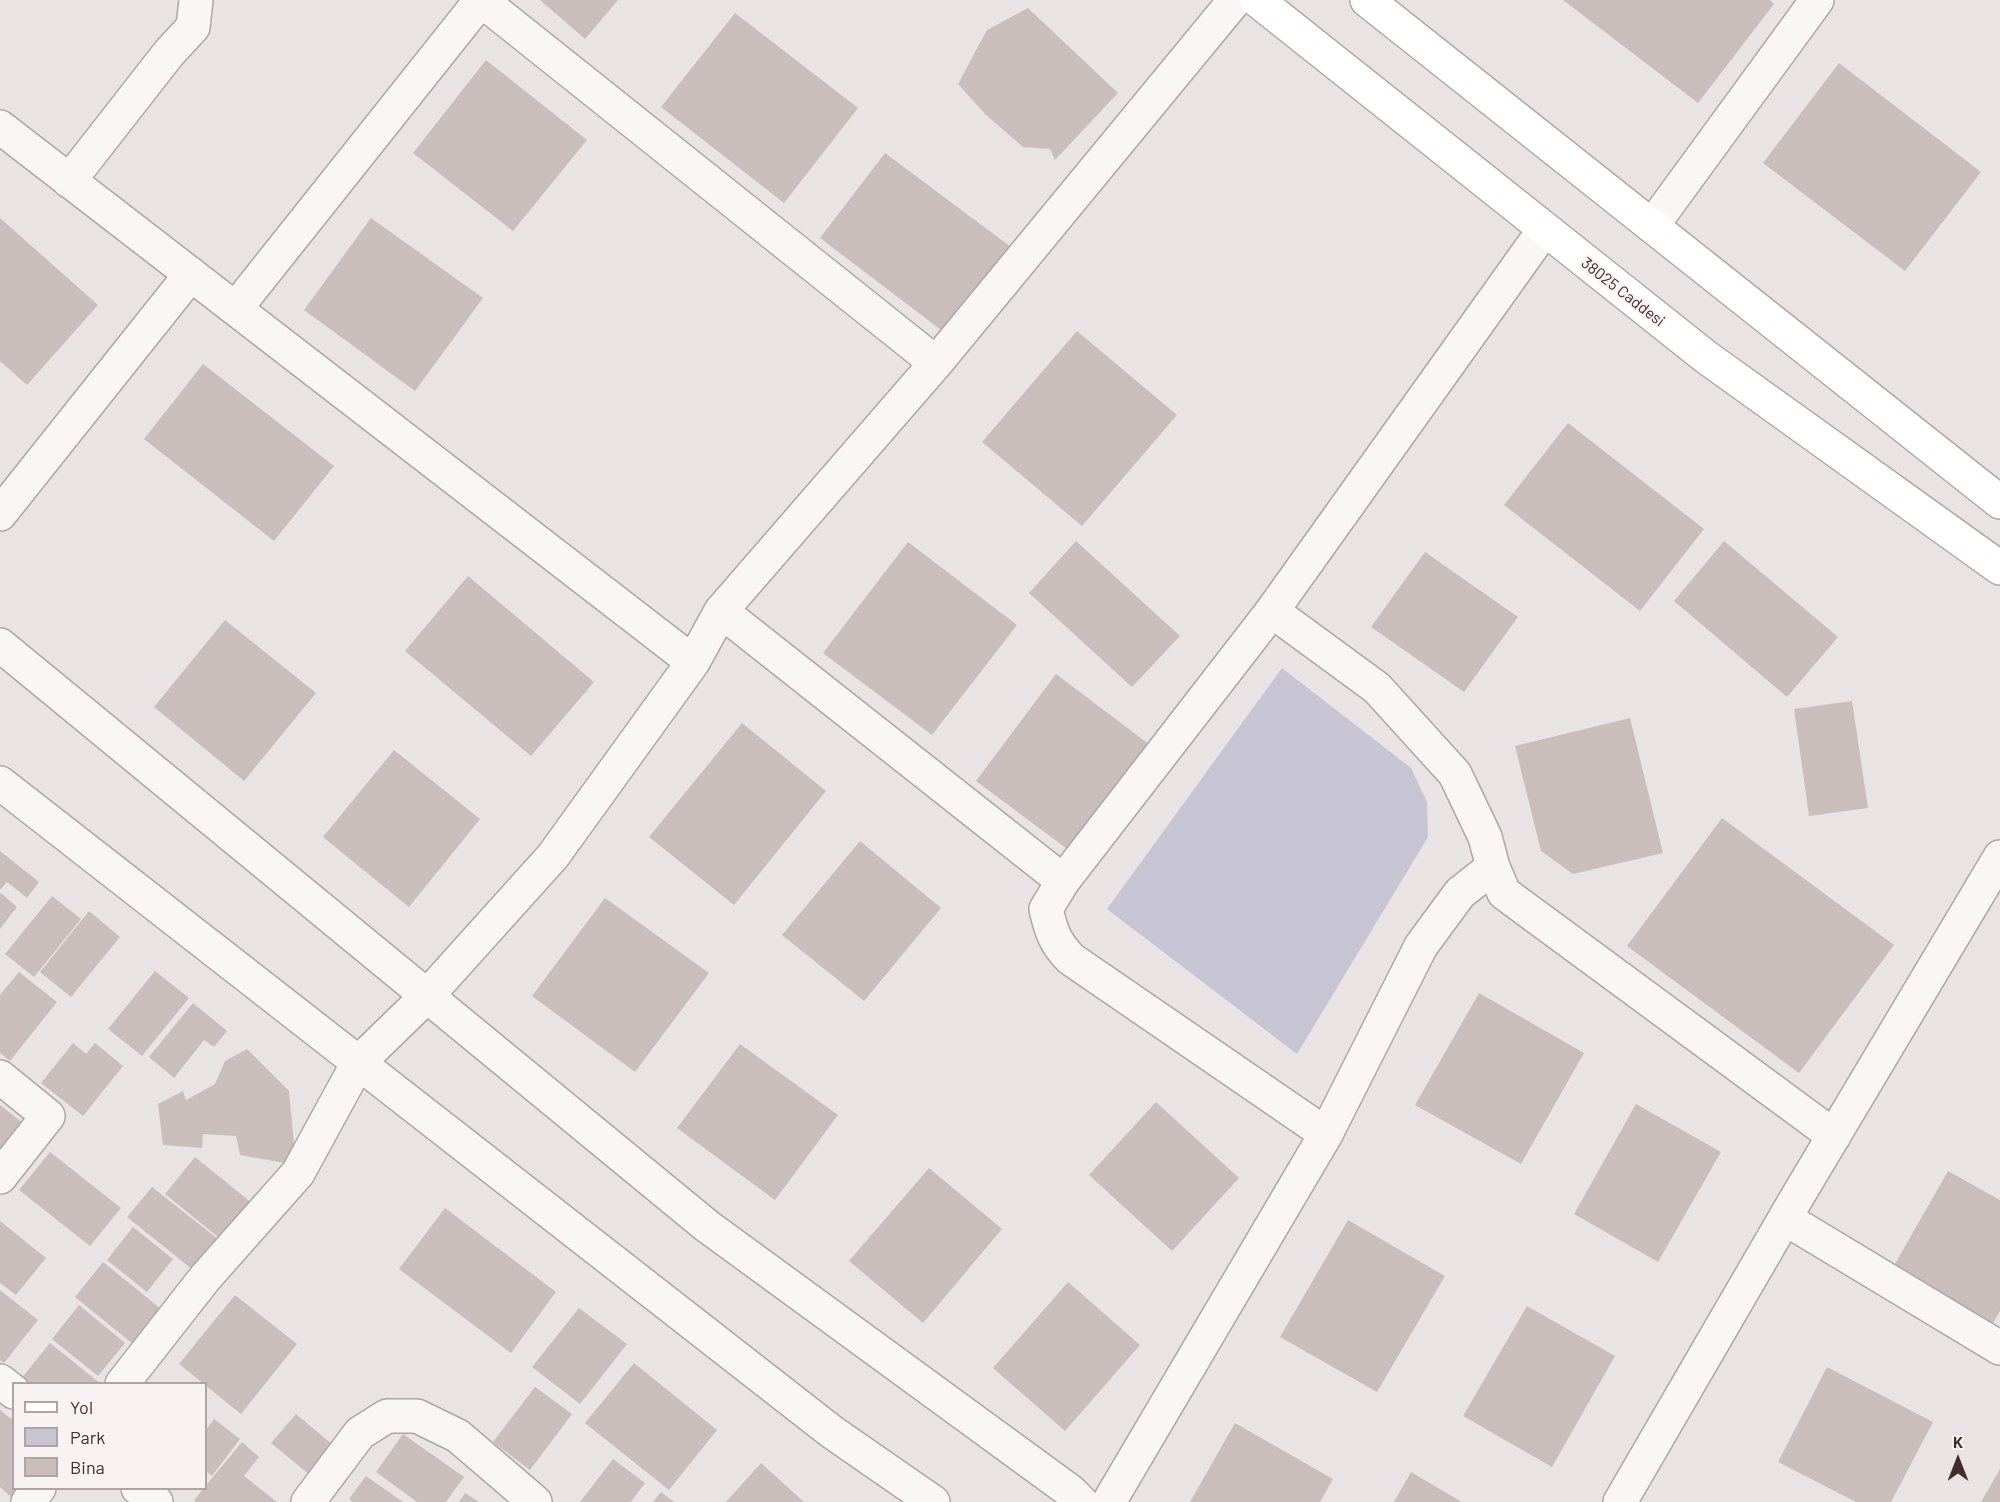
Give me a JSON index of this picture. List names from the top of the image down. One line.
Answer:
{"streets":{"main road":["38025 Caddesi"]},"legend":["Yol","Park","Bina"],"north":"top"}
